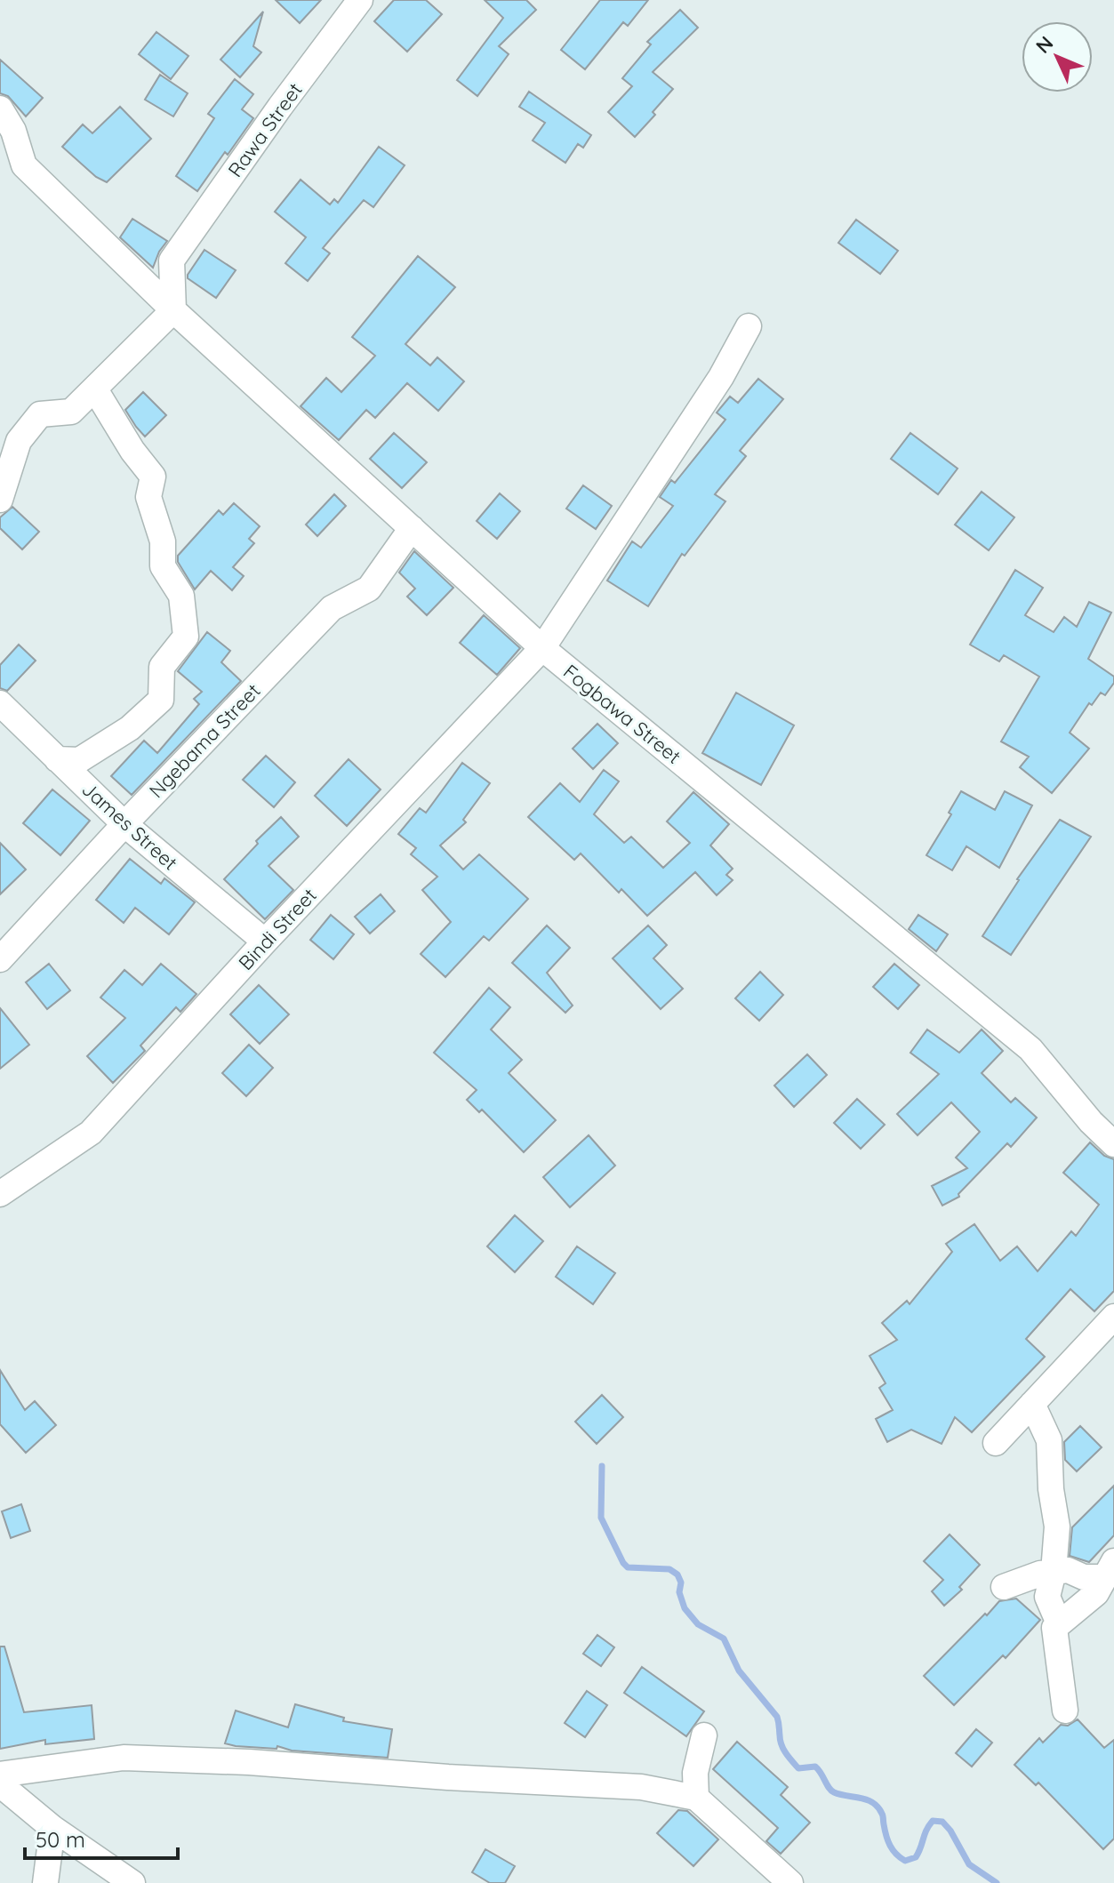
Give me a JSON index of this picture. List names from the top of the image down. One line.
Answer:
{"streets":{"street":["Rawa Street","Fogbawa Street","Ngebama Street","James Street","Bindi Street"]},"crossings":[["Rawa Street","Fogbawa Street"],["Fogbawa Street","Ngebama Street"],["Fogbawa Street","Bindi Street"],["Ngebama Street","James Street"],["James Street","Bindi Street"]],"scale_bar":"50 m","north":"top left"}
